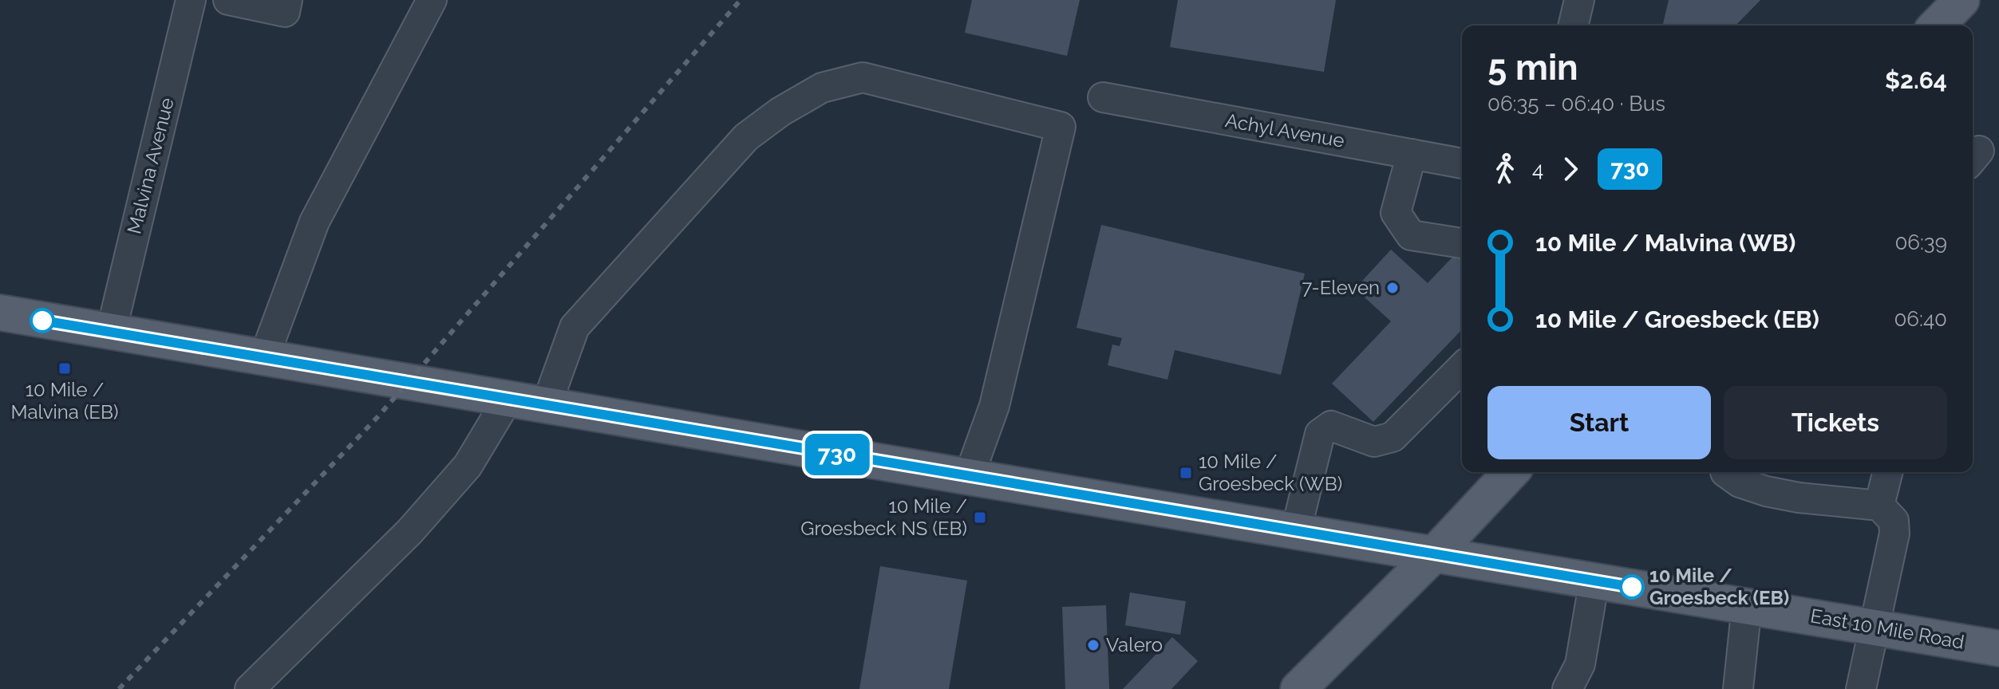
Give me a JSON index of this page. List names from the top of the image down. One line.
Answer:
{"streets":{"main road":["East 10 Mile Road"],"street":["Achyl Avenue","Malvina Avenue"]},"crossings":[["Malvina Avenue","East 10 Mile Road"]],"places":{"other":["7-Eleven","10 Mile / Groesbeck (EB)","Valero"],"transit":["10 Mile / Malvina (EB)","10 Mile / Groesbeck (WB)","10 Mile / Groesbeck NS (EB)"]},"lines":["bus line 730"],"page":{"on_map":"730","heading":["5 min","06:35 – 06:40 · Bus","$2.64"],"legs":["4","730"],"list":[{"name":"10 Mile / Malvina (WB)","value":"06:39"},{"name":"10 Mile / Groesbeck (EB)","value":"06:40"}],"buttons":["Start","Tickets"]}}
